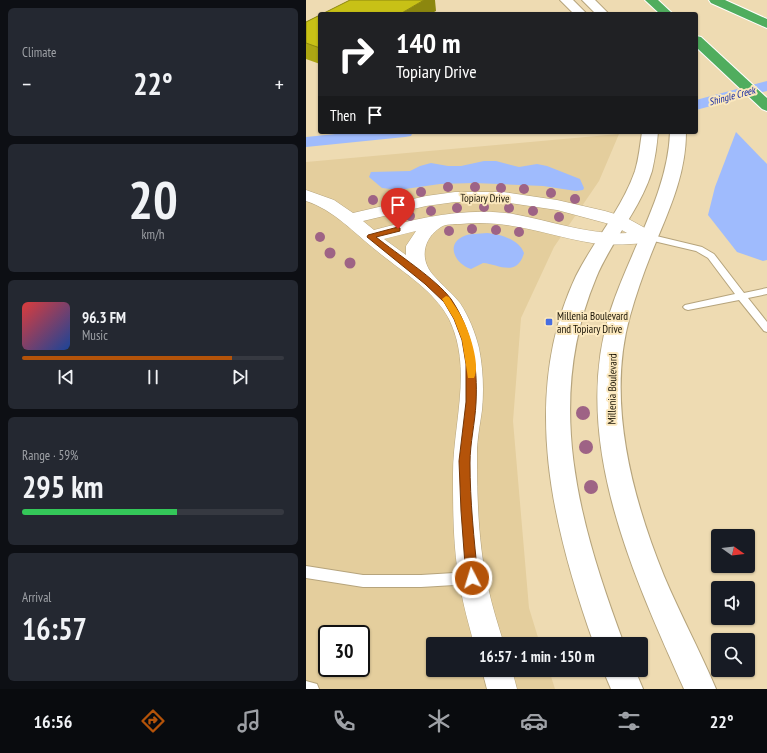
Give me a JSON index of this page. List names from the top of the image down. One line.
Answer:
{"streets":{"street":["Topiary Drive","Millenia Boulevard"]},"water":["Shingle Creek"],"places":{"transit":["Millenia Boulevard and Topiary Drive"]},"north":"right","page":{"tile":["Climate",["20","km/h"],["Range · 59%","295 km"],["Arrival","16:57"]],"turn":["140 m","Topiary Drive"],"heat":["−","22°","+"],"then":"Then","song":["96.3 FM","Music"],"limit":"30","trip":"16:57 · 1 min · 150 m","tabs":["16:56","22°"]}}
